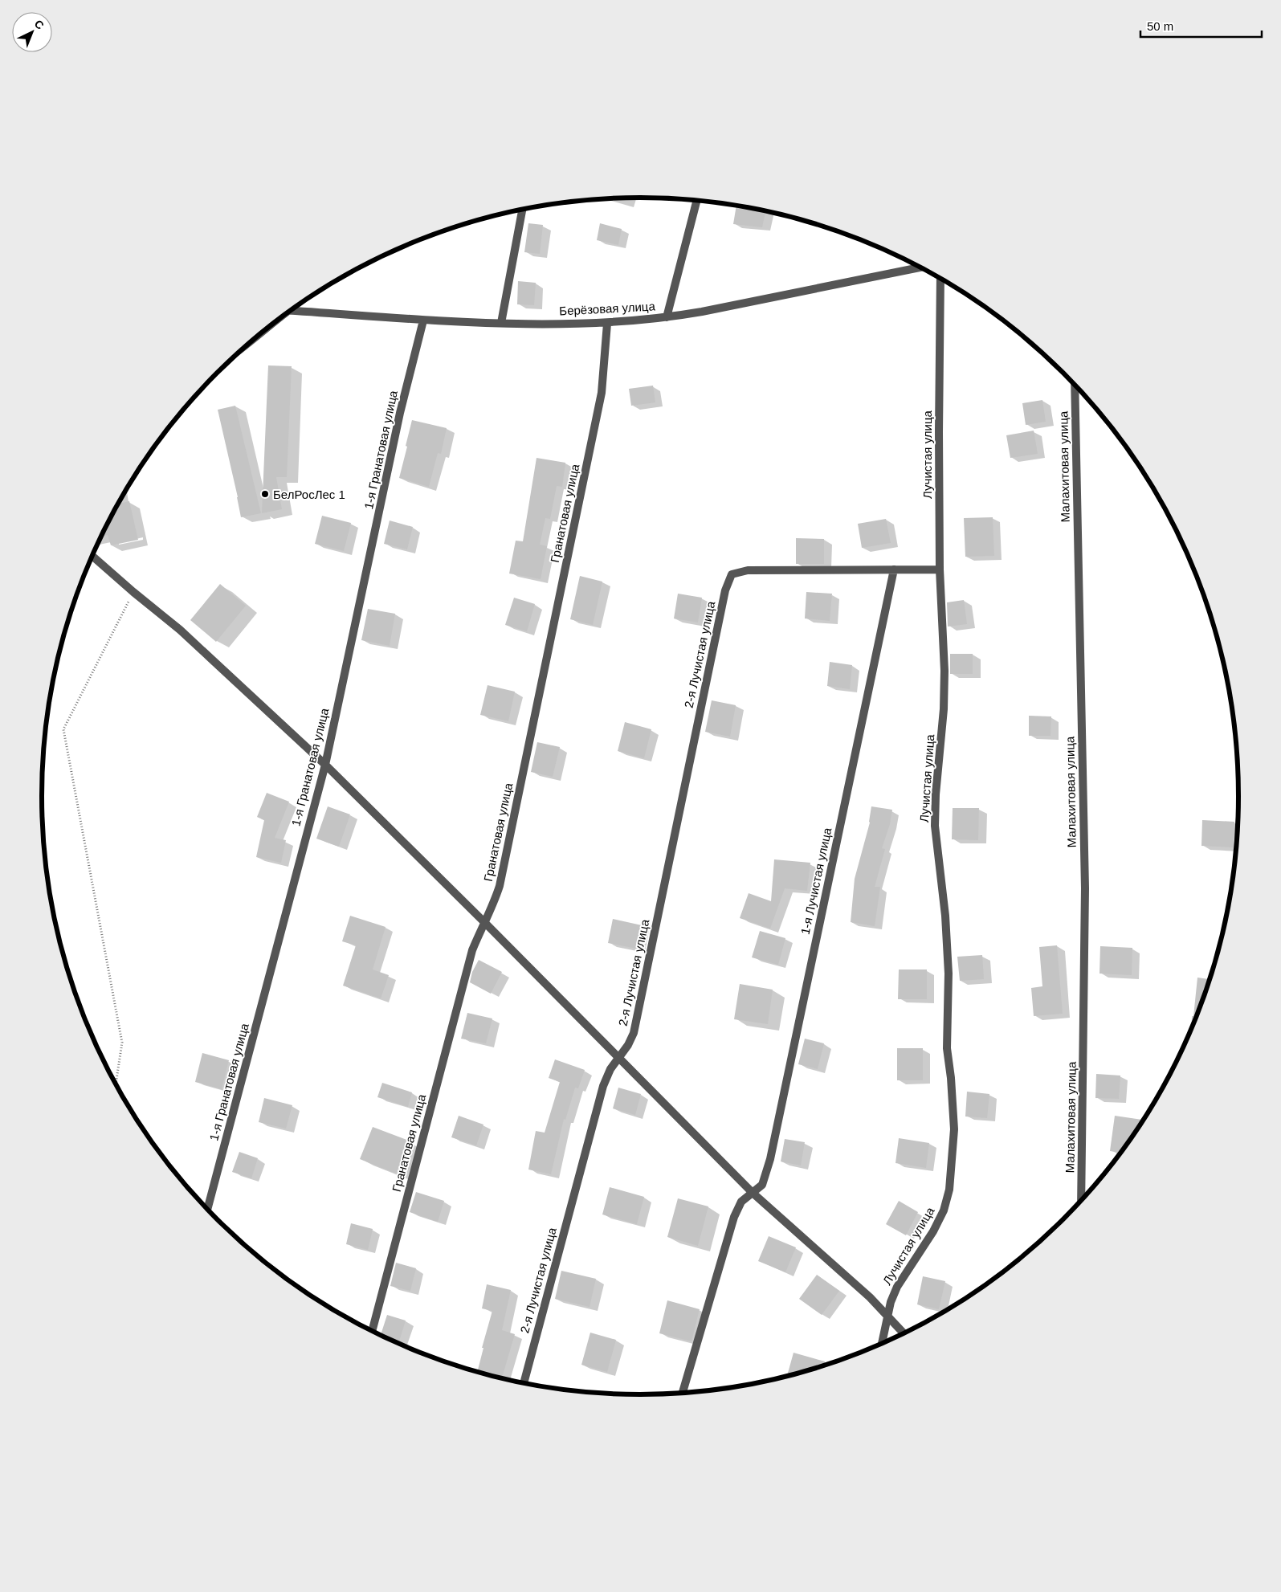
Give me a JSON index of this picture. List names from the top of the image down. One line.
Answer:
{"streets":{"street":["Берёзовая улица","1-я Гранатовая улица","Лучистая улица","Малахитовая улица","Гранатовая улица","2-я Лучистая улица","1-я Лучистая улица"]},"crossings":[["Берёзовая улица","1-я Гранатовая улица"],["Берёзовая улица","Гранатовая улица"],["2-я Лучистая улица","1-я Лучистая улица"]],"places":["БелРосЛес 1"],"scale_bar":"50 m","north":"top right"}
